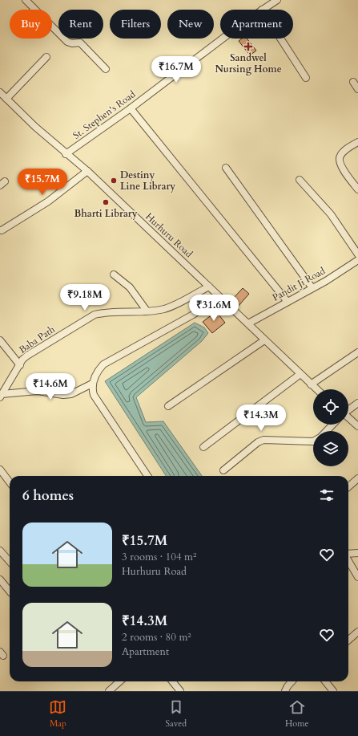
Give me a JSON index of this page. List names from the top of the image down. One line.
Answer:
{"streets":{"street":["St. Stephen's Road","Hurhuru Road","Pandit Ji Road","Baba Path"]},"crossings":[["St. Stephen's Road","Hurhuru Road"],["Hurhuru Road","Pandit Ji Road"],["Hurhuru Road","Baba Path"]],"places":{"health":["Sandwel Nursing Home"],"other":["Destiny Line Library","Bharti Library"]},"page":{"chip":["Buy","Rent","Filters","New","Apartment"],"price":["₹16.7M","₹15.7M","₹9.18M","₹31.6M","₹14.6M","₹14.3M"],"heading":"6 homes","list":[{"name":"₹15.7M","note":"3 rooms · 104 m² · Hurhuru Road"},{"name":"₹14.3M","note":"2 rooms · 80 m² · Apartment"}],"tabs":["Map","Saved","Home"]}}
